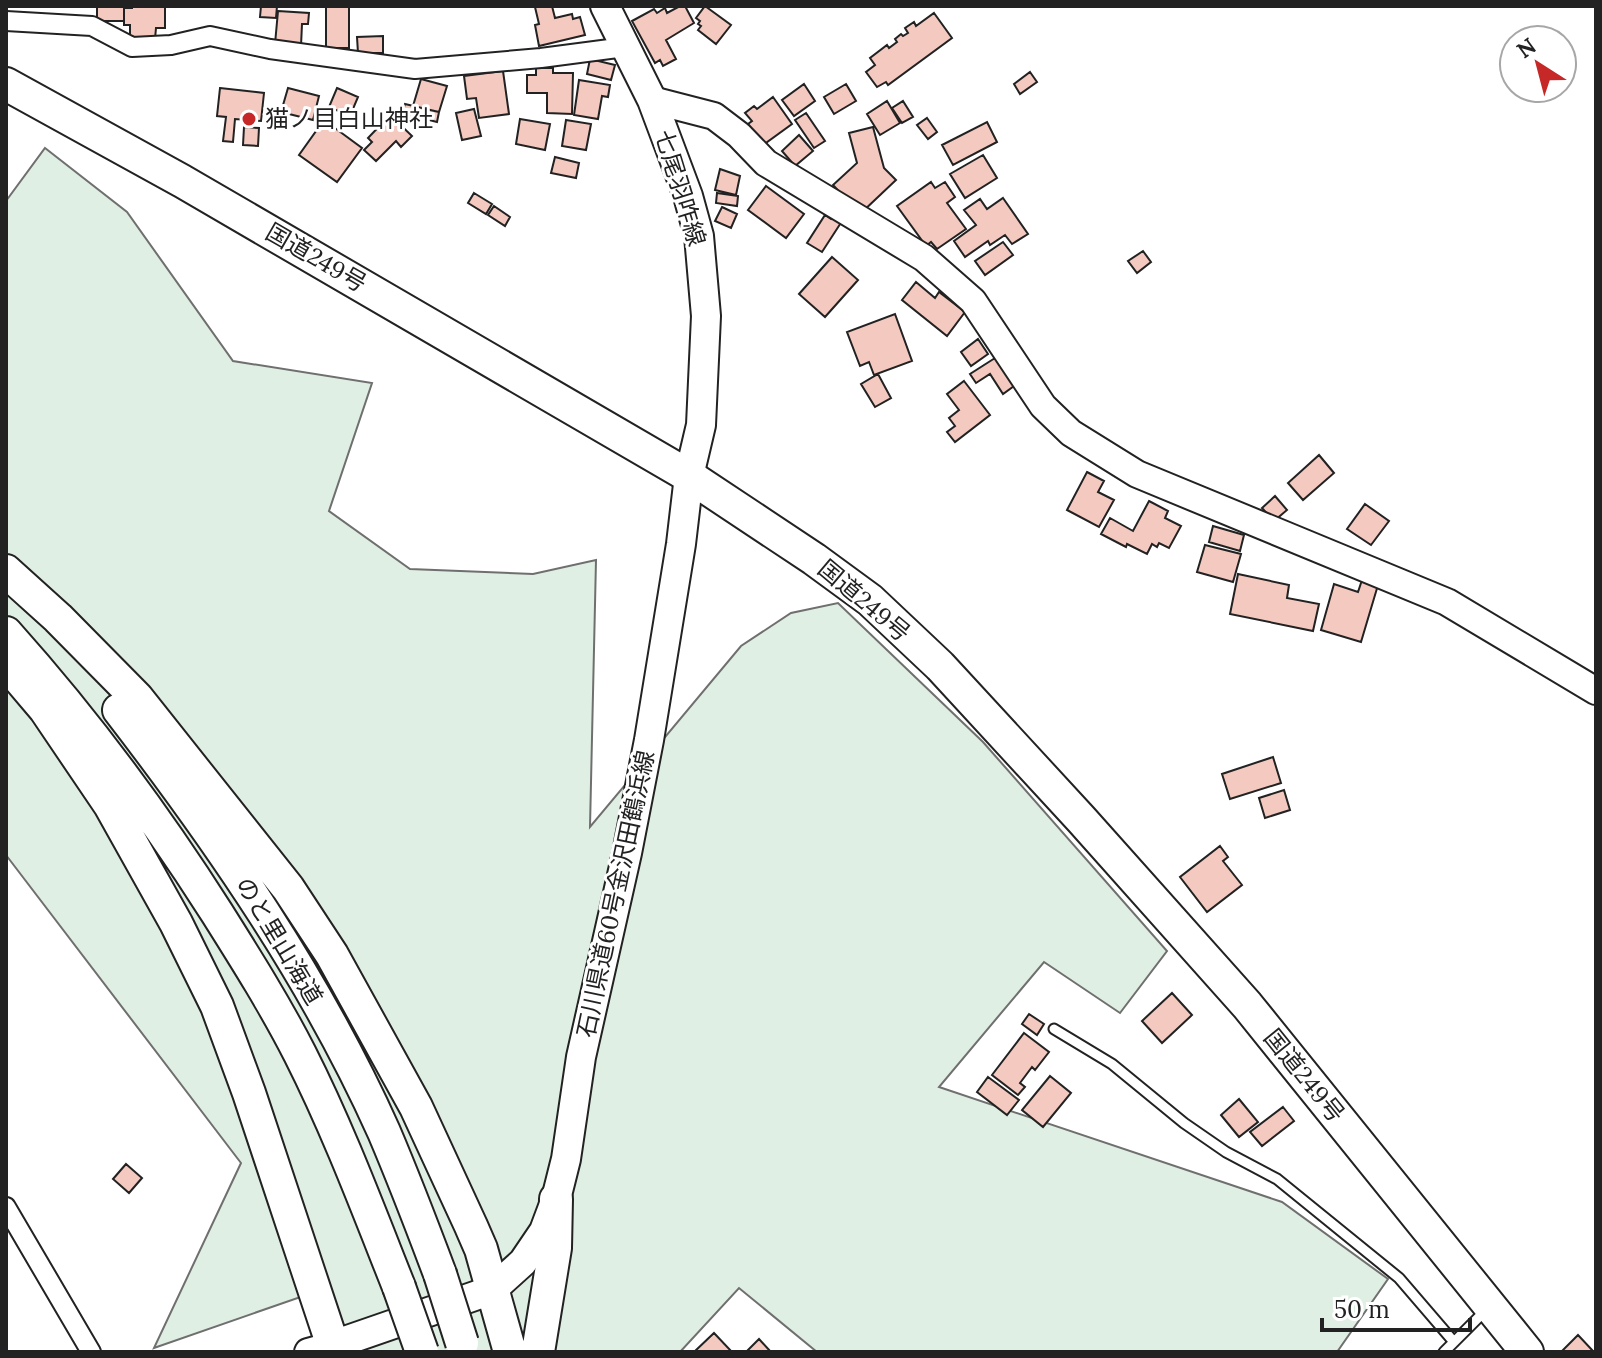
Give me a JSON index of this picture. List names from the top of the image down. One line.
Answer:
{"streets":{"highway":["国道249号","のと里山海道"],"main road":["七尾羽咋線","石川県道60号金沢田鶴浜線"]},"crossings":[["七尾羽咋線","国道249号"],["七尾羽咋線","石川県道60号金沢田鶴浜線"],["国道249号","石川県道60号金沢田鶴浜線"]],"places":["猫ノ目白山神社"],"scale_bar":"50 m","north":"top left"}
